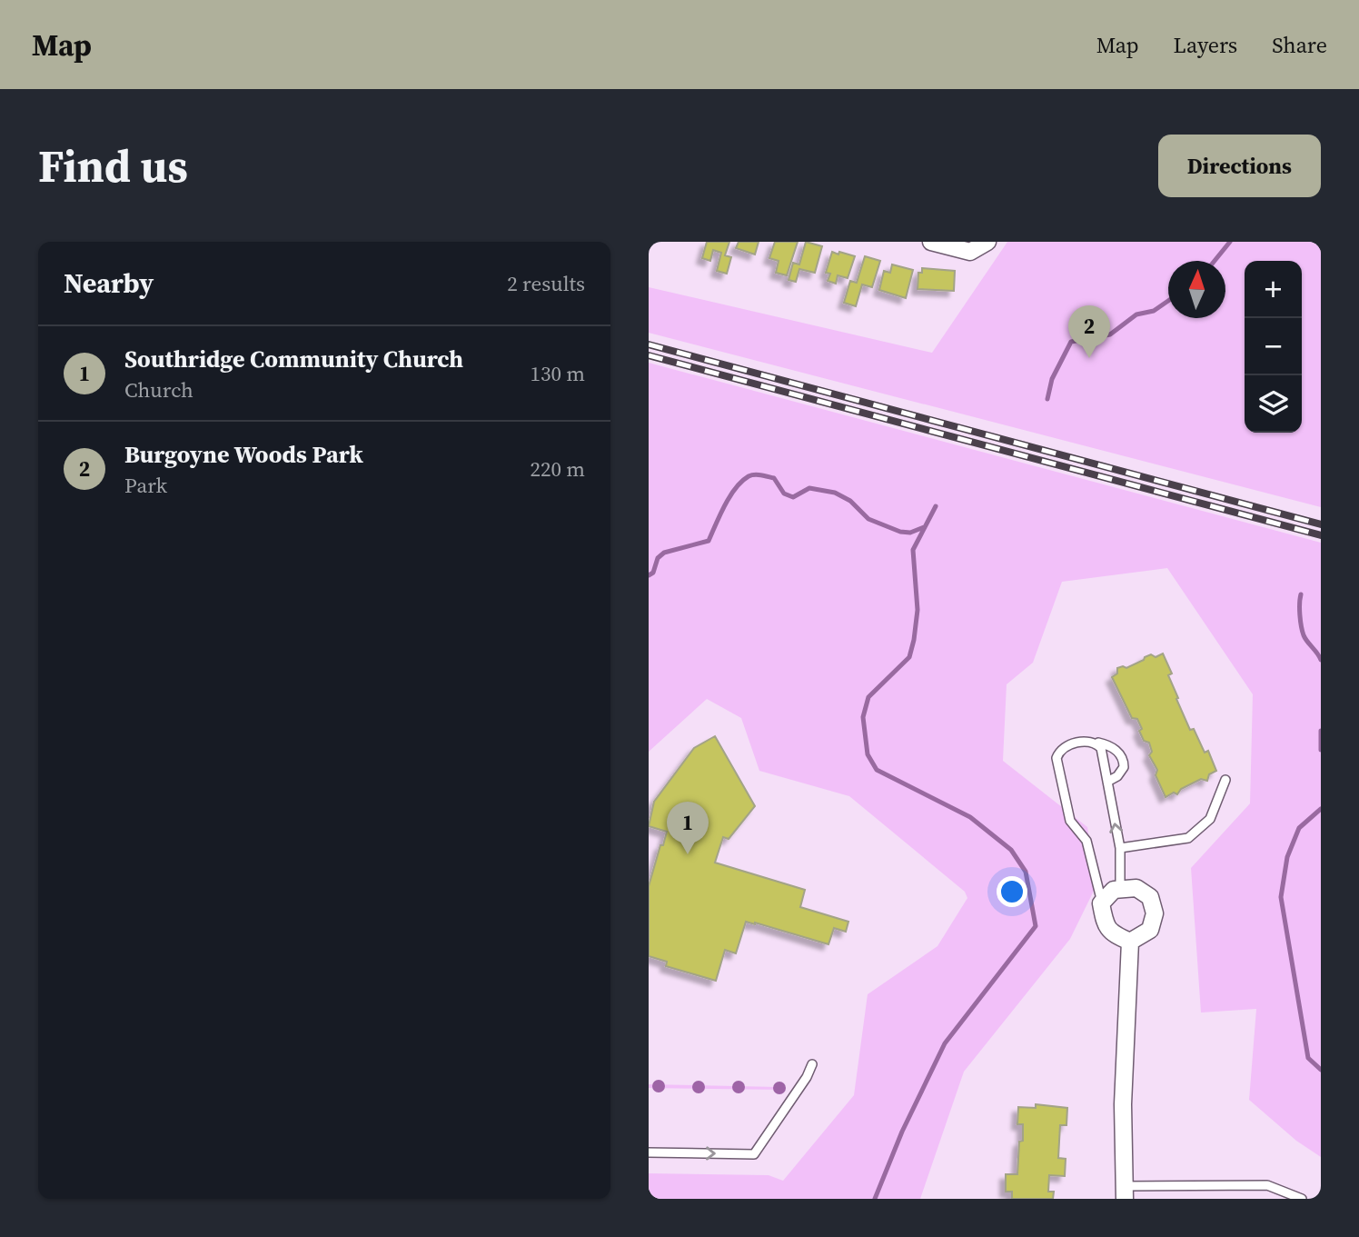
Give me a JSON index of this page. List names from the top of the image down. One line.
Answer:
{"north":"top","page":{"header":"Map","nav":["Map","Layers","Share"],"buttons":"Directions","title":"Find us","heading":["Nearby","2 results"],"map_buttons":["+","−"],"pins":["2","1"],"list":[{"mark":"1","name":"Southridge Community Church","note":"Church","value":"130 m"},{"mark":"2","name":"Burgoyne Woods Park","note":"Park","value":"220 m"}]}}
